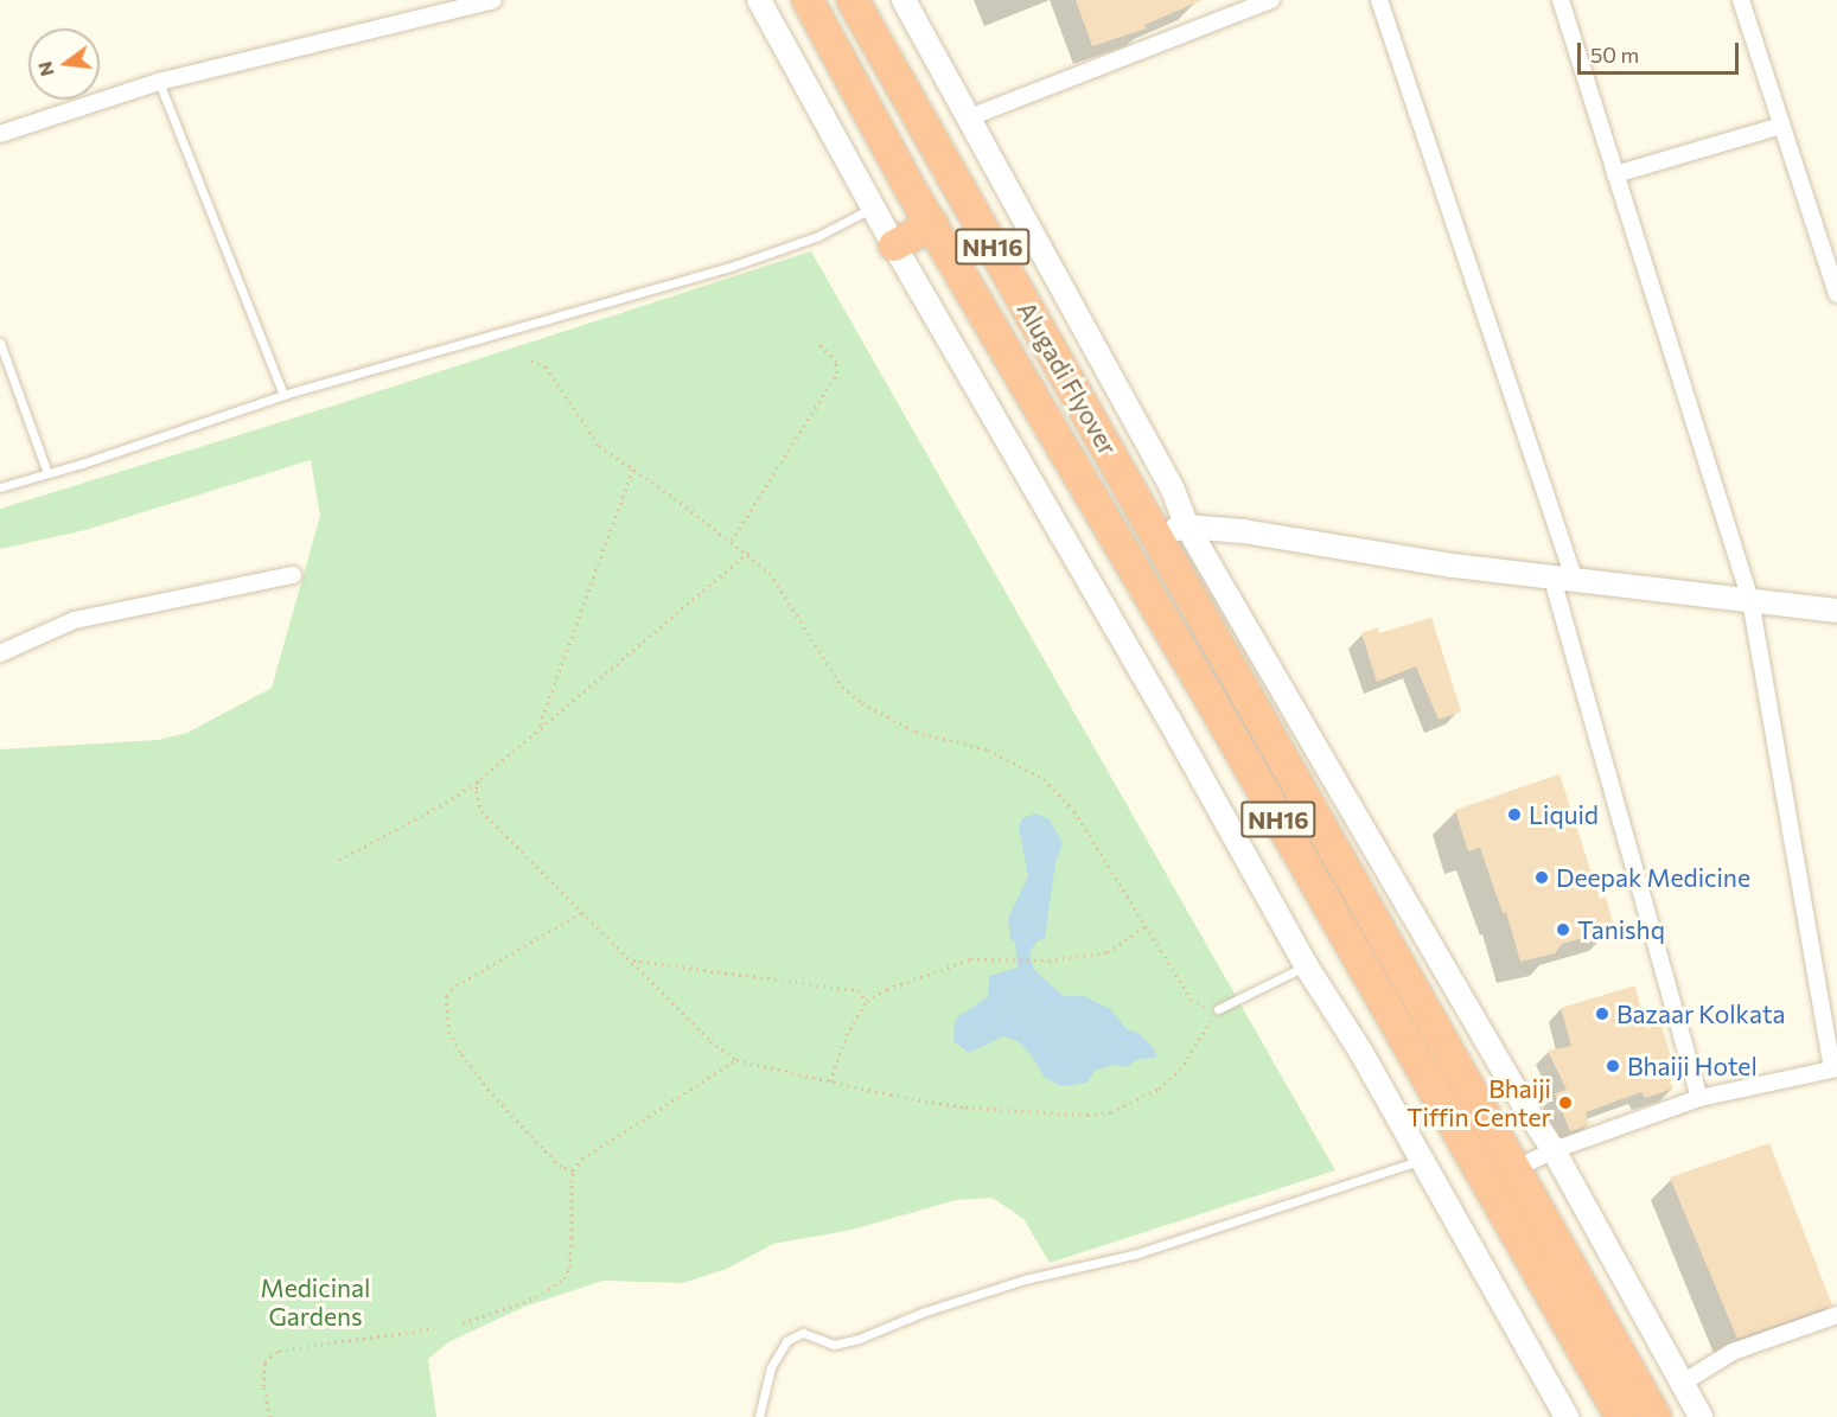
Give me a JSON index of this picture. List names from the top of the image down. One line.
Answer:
{"streets":{"highway":["NH16","Alugadi Flyover"]},"crossings":[["NH16","Alugadi Flyover"]],"parks":["Medicinal Gardens"],"places":["Liquid","Deepak Medicine","Tanishq","Bazaar Kolkata","Bhaiji Hotel","Bhaiji Tiffin Center"],"scale_bar":"50 m","north":"left"}
